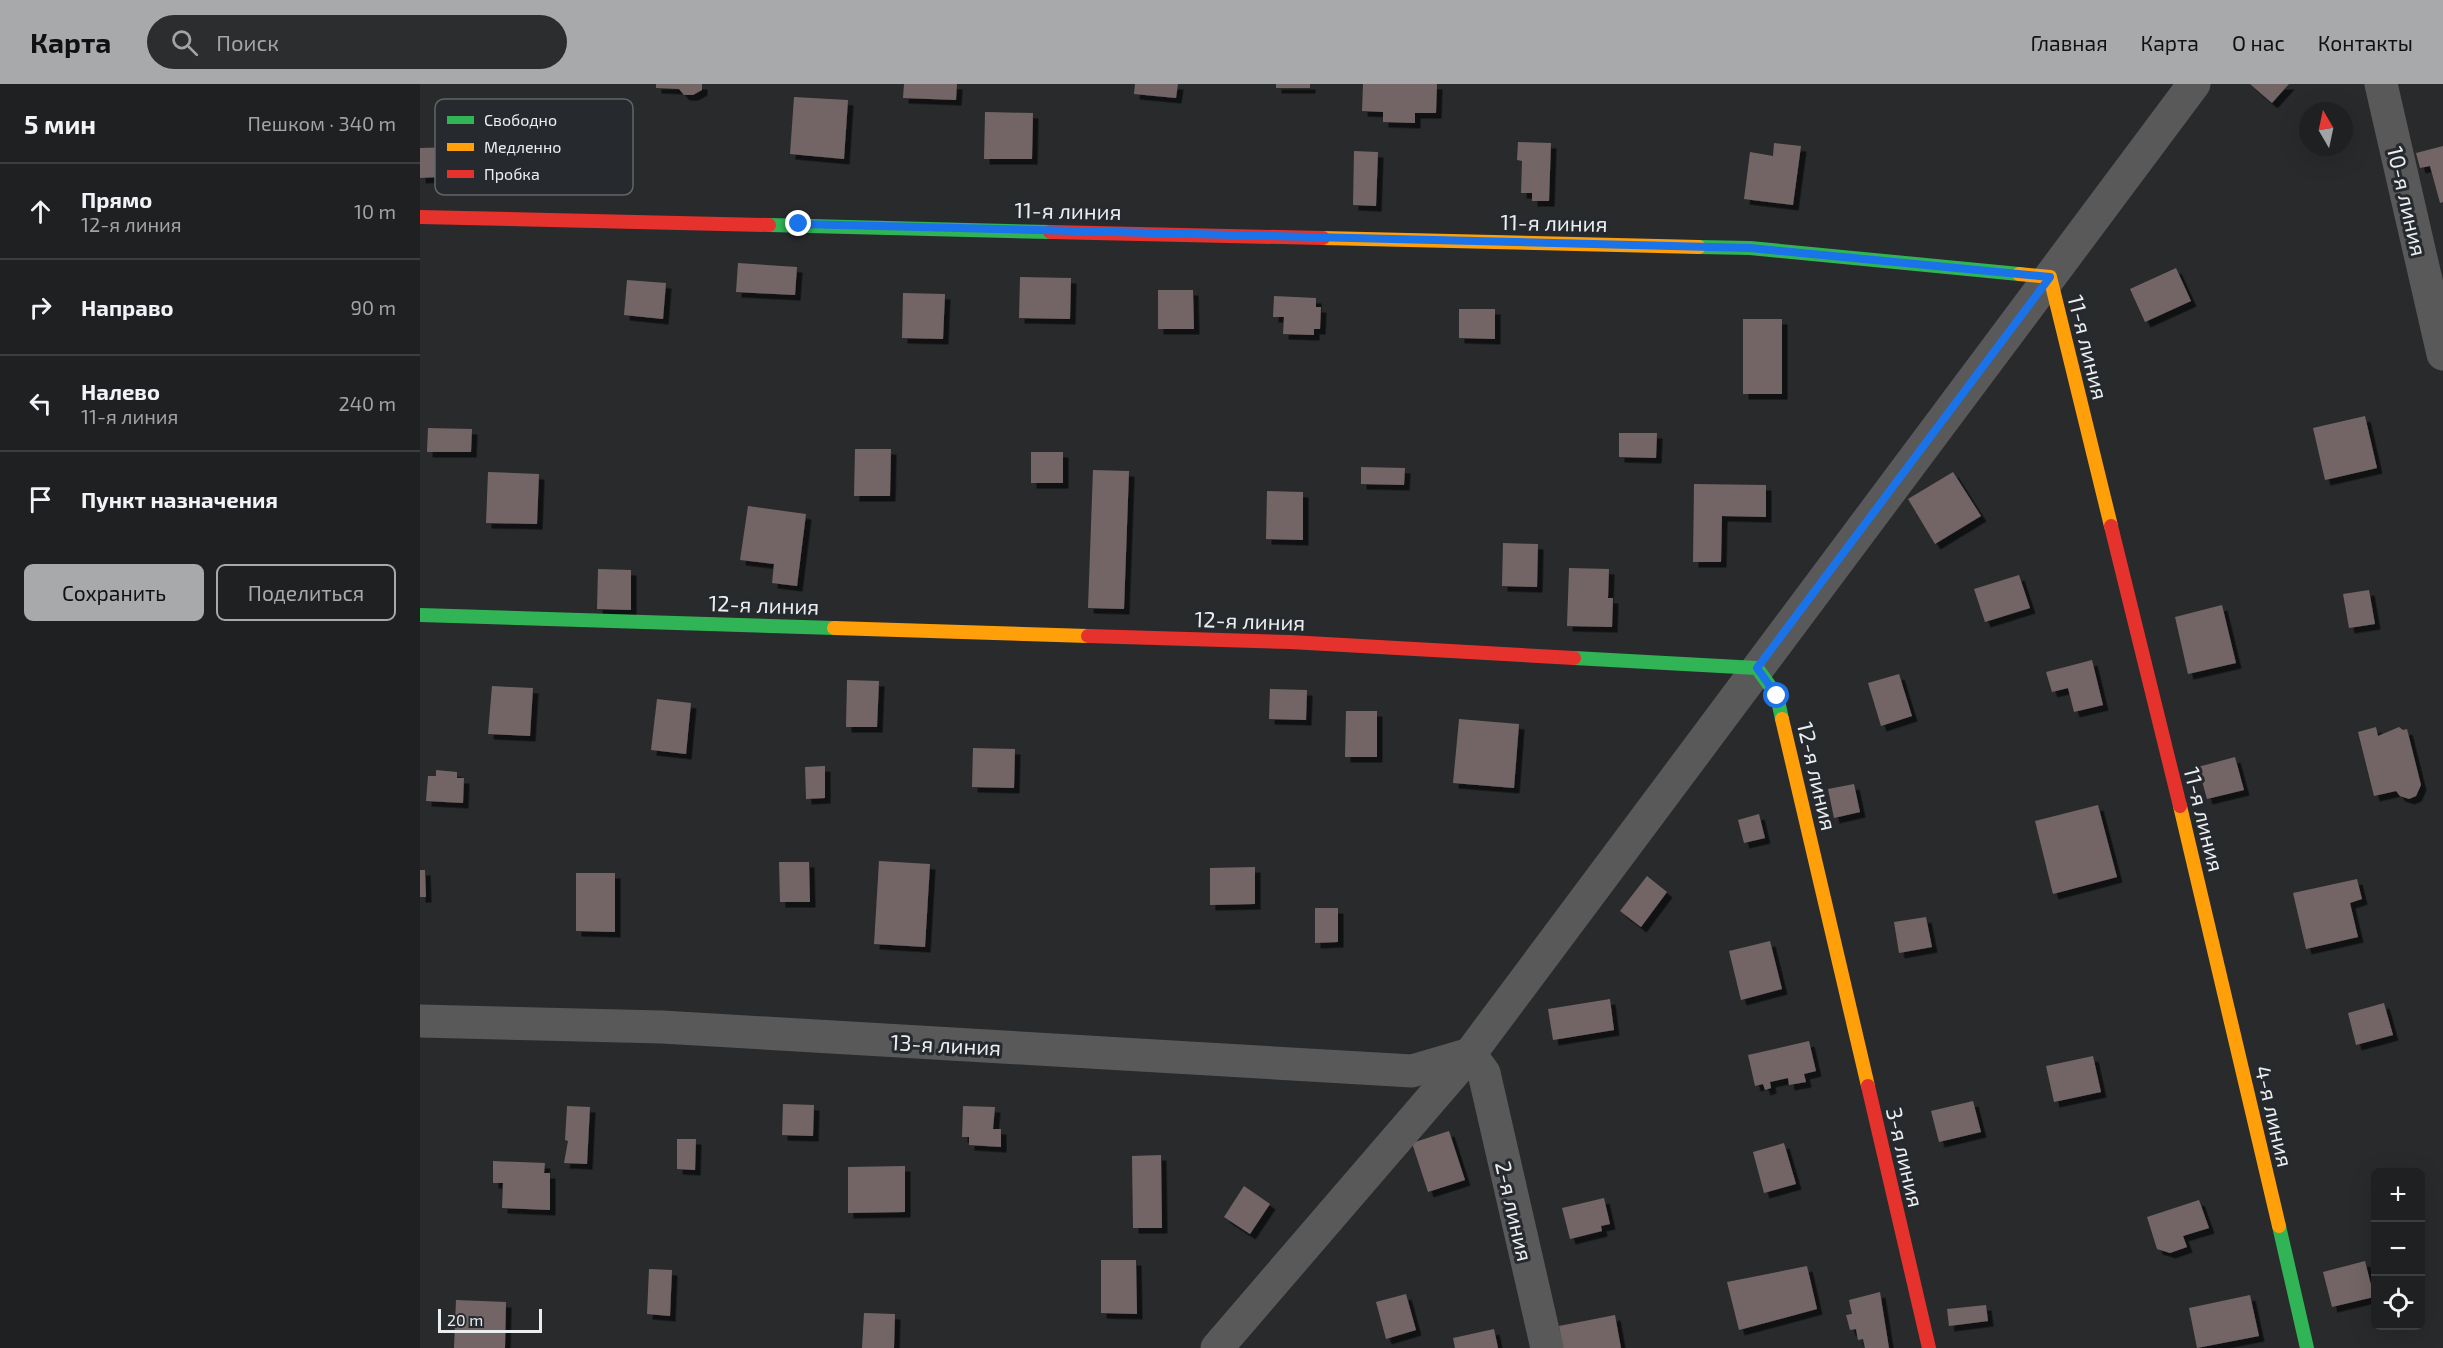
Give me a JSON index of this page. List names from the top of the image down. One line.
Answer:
{"streets":{"street":["10-я линия","11-я линия","12-я линия","13-я линия","4-я линия","3-я линия","2-я линия"]},"crossings":[["11-я линия","4-я линия"],["12-я линия","3-я линия"],["13-я линия","2-я линия"]],"legend":["Свободно","Медленно","Пробка"],"scale_bar":"20 m","north":"top","page":{"header":"Карта","search":"Поиск","nav":["Главная","Карта","О нас","Контакты"],"heading":["5 мин","Пешком · 340 m"],"list":[["Прямо","12-я линия","10 m"],["Направо","90 m"],["Налево","11-я линия","240 m"],"Пункт назначения"],"buttons":["Сохранить","Поделиться"],"map_buttons":["+","−"],"scale":"20 m"}}
